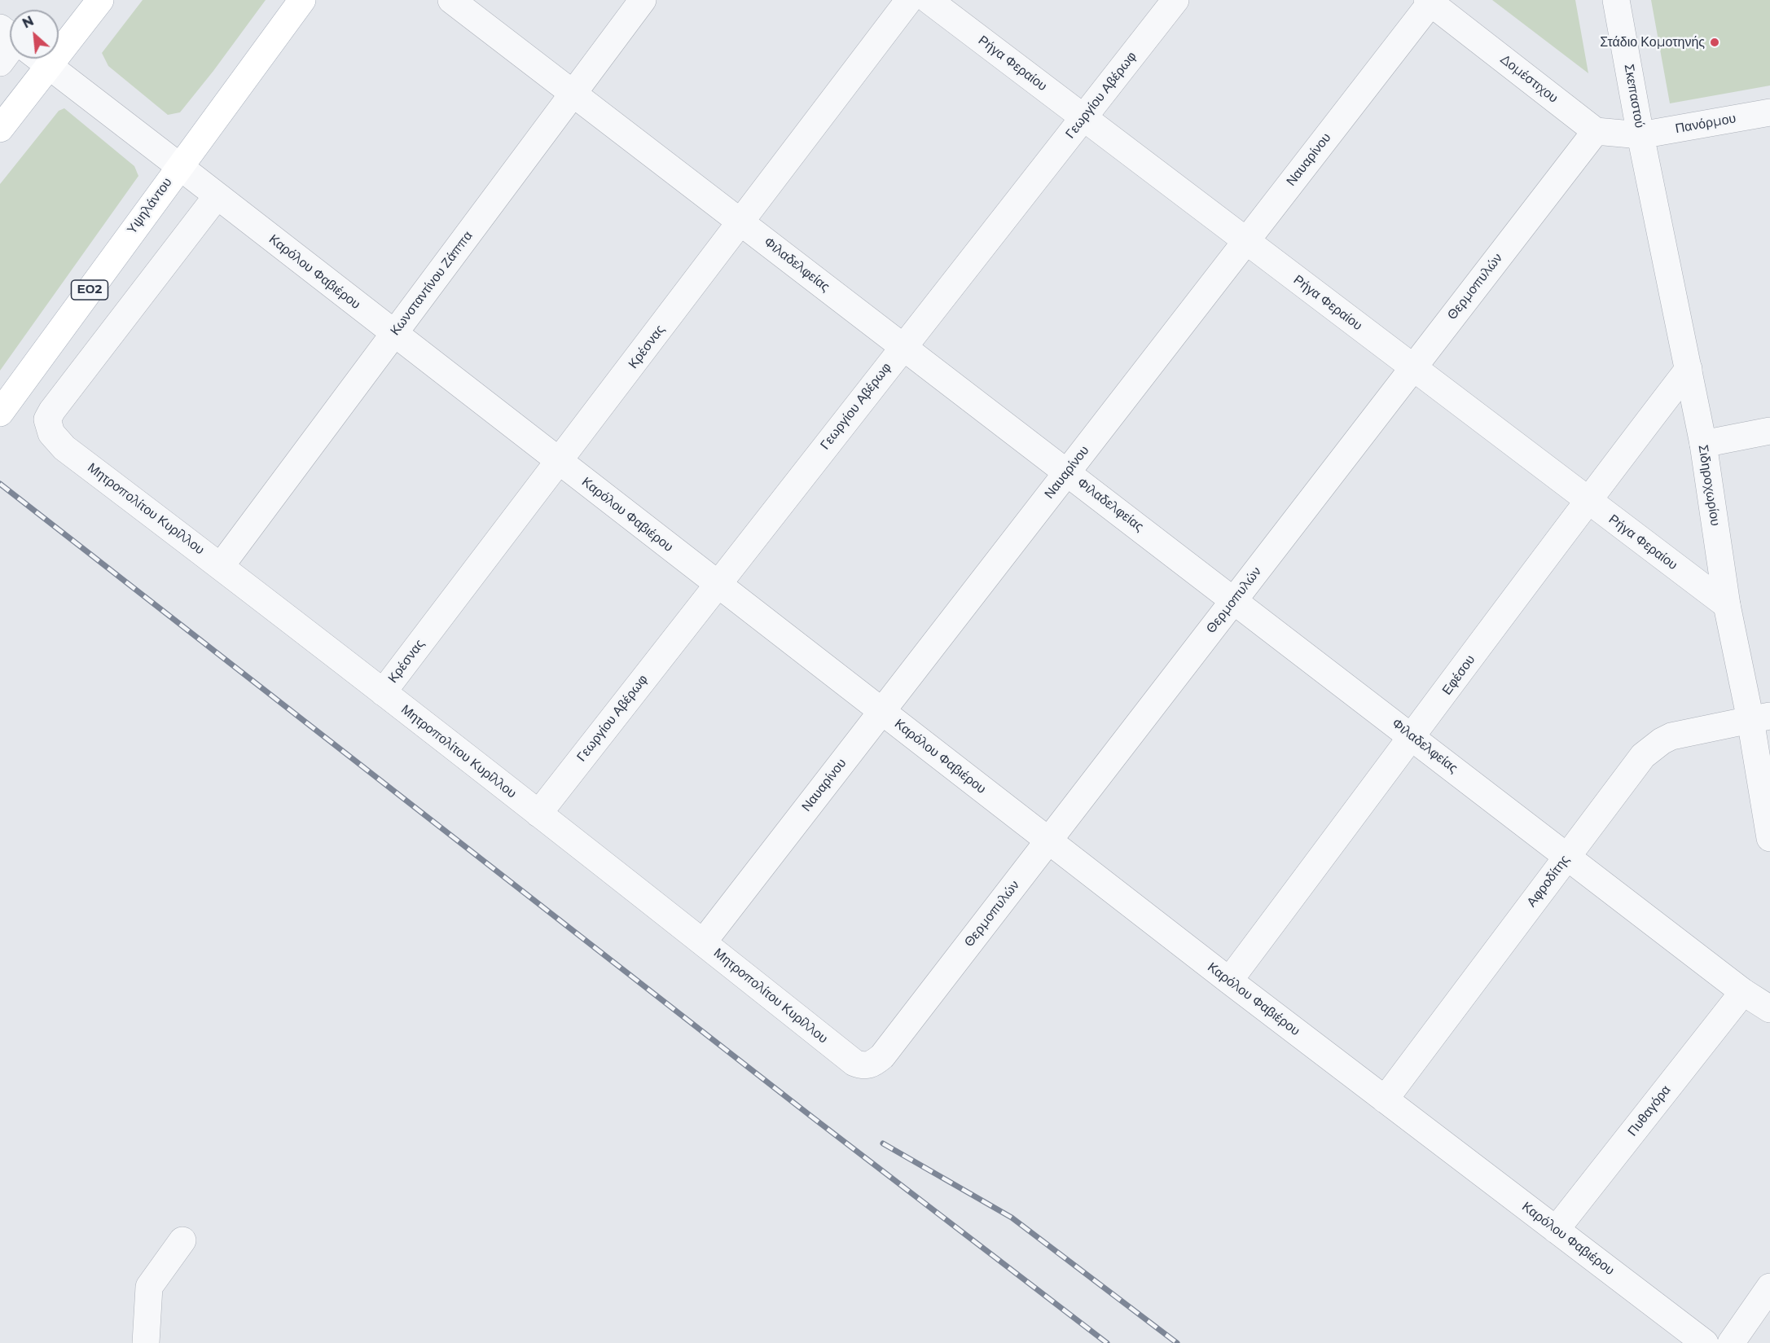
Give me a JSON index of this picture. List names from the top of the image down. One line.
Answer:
{"streets":{"main road":["Υψηλάντου","ΕΟ2"],"street":["Ρήγα Φεραίου","Δομέστιχου","Γεωργίου Αβέρωφ","Σκεπαστού","Πανόρμου","Ναυαρίνου","Φιλαδελφείας","Καρόλου Φαβιέρου","Κωνσταντίνου Ζάππα","Θερμοπυλών","Κρέσνας","Σιδηροχωρίου","Μητροπολίτου Κυρίλλου","Εφέσου","Αφροδίτης","Πυθαγόρα"]},"crossings":[["Ρήγα Φεραίου","Γεωργίου Αβέρωφ"],["Ρήγα Φεραίου","Ναυαρίνου"],["Ρήγα Φεραίου","Θερμοπυλών"],["Ρήγα Φεραίου","Σιδηροχωρίου"],["Ρήγα Φεραίου","Εφέσου"],["Δομέστιχου","Ναυαρίνου"],["Δομέστιχου","Θερμοπυλών"],["Γεωργίου Αβέρωφ","Φιλαδελφείας"],["Γεωργίου Αβέρωφ","Καρόλου Φαβιέρου"],["Γεωργίου Αβέρωφ","Μητροπολίτου Κυρίλλου"],["Σκεπαστού","Πανόρμου"],["Σκεπαστού","Σιδηροχωρίου"],["Πανόρμου","Σιδηροχωρίου"],["Ναυαρίνου","Φιλαδελφείας"],["Ναυαρίνου","Καρόλου Φαβιέρου"],["Ναυαρίνου","Μητροπολίτου Κυρίλλου"],["Υψηλάντου","Καρόλου Φαβιέρου"],["Φιλαδελφείας","Κωνσταντίνου Ζάππα"],["Φιλαδελφείας","Θερμοπυλών"],["Φιλαδελφείας","Κρέσνας"],["Φιλαδελφείας","Εφέσου"],["Φιλαδελφείας","Αφροδίτης"],["Φιλαδελφείας","Πυθαγόρα"],["Καρόλου Φαβιέρου","Κωνσταντίνου Ζάππα"],["Καρόλου Φαβιέρου","Θερμοπυλών"],["Καρόλου Φαβιέρου","Κρέσνας"],["Καρόλου Φαβιέρου","Μητροπολίτου Κυρίλλου"],["Καρόλου Φαβιέρου","Εφέσου"],["Καρόλου Φαβιέρου","Αφροδίτης"],["Καρόλου Φαβιέρου","Πυθαγόρα"],["Κωνσταντίνου Ζάππα","Μητροπολίτου Κυρίλλου"],["Θερμοπυλών","Μητροπολίτου Κυρίλλου"],["Κρέσνας","Μητροπολίτου Κυρίλλου"],["Σιδηροχωρίου","Εφέσου"],["Σιδηροχωρίου","Αφροδίτης"]],"places":["Στάδιο Κομοτηνής"],"north":"top left"}
